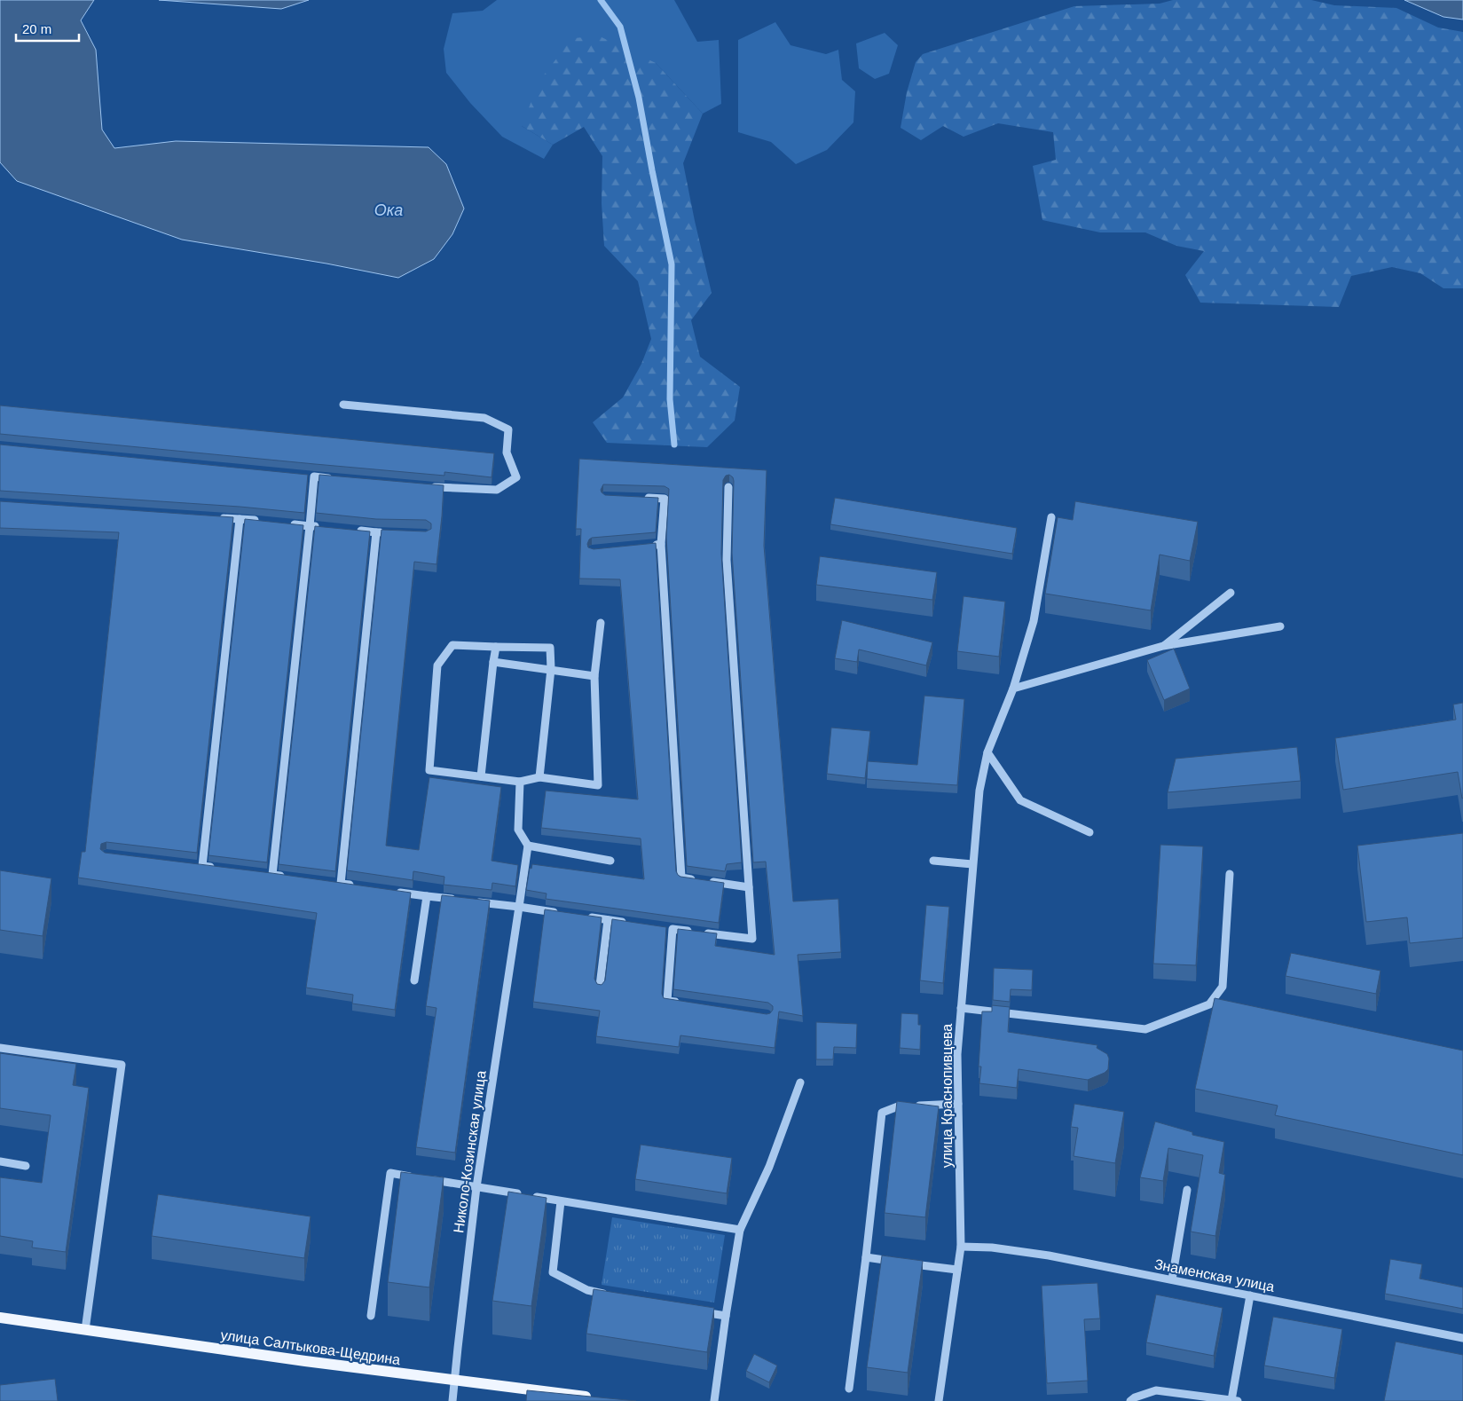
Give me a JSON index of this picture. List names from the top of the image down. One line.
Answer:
{"streets":{"main road":["улица Салтыкова-Щедрина"],"street":["улица Краснопивцева","Николо-Козинская улица","Знаменская улица"]},"crossings":[["улица Краснопивцева","Знаменская улица"],["Николо-Козинская улица","улица Салтыкова-Щедрина"]],"water":["Ока"],"scale_bar":"20 m"}
